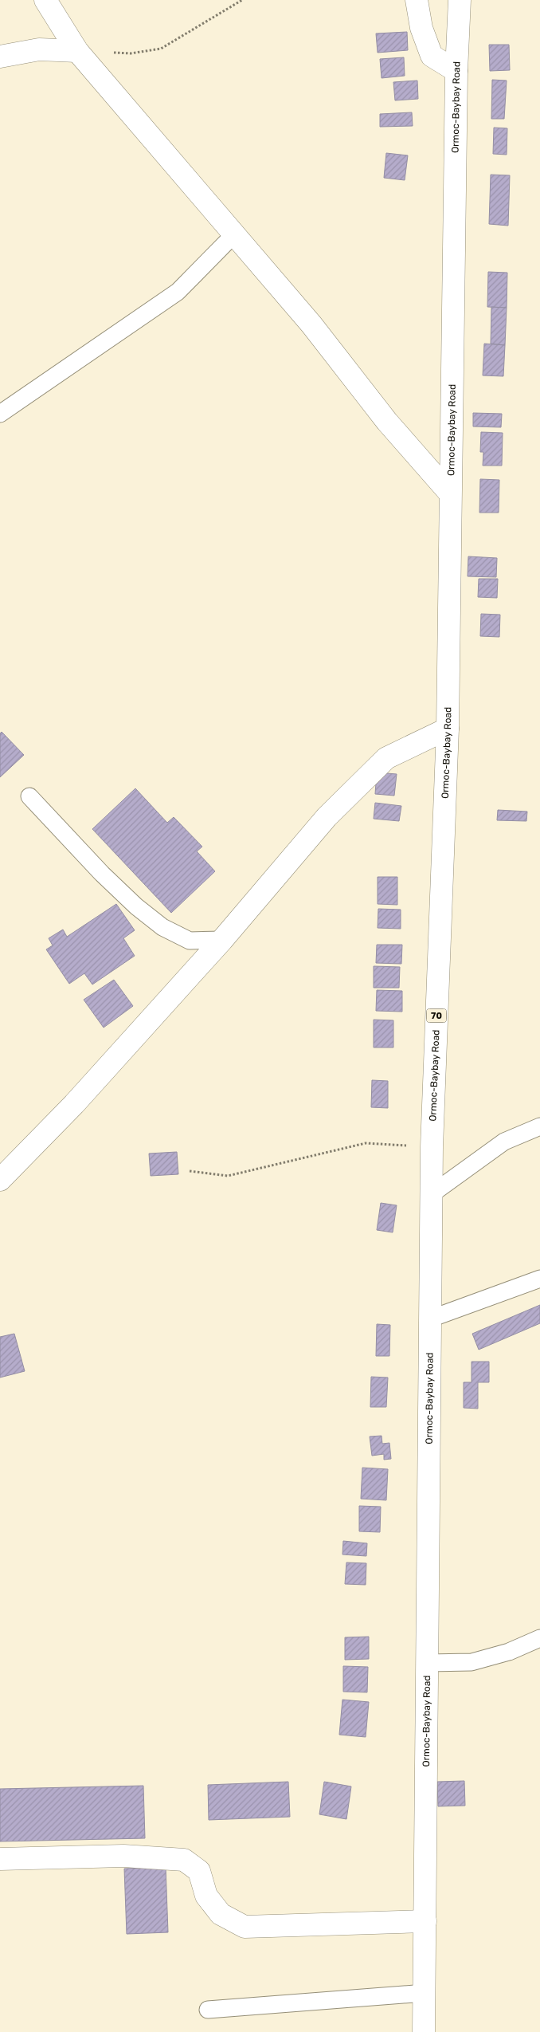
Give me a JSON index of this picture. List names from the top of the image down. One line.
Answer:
{"streets":{"main road":["Ormoc-Baybay Road","70"]}}
